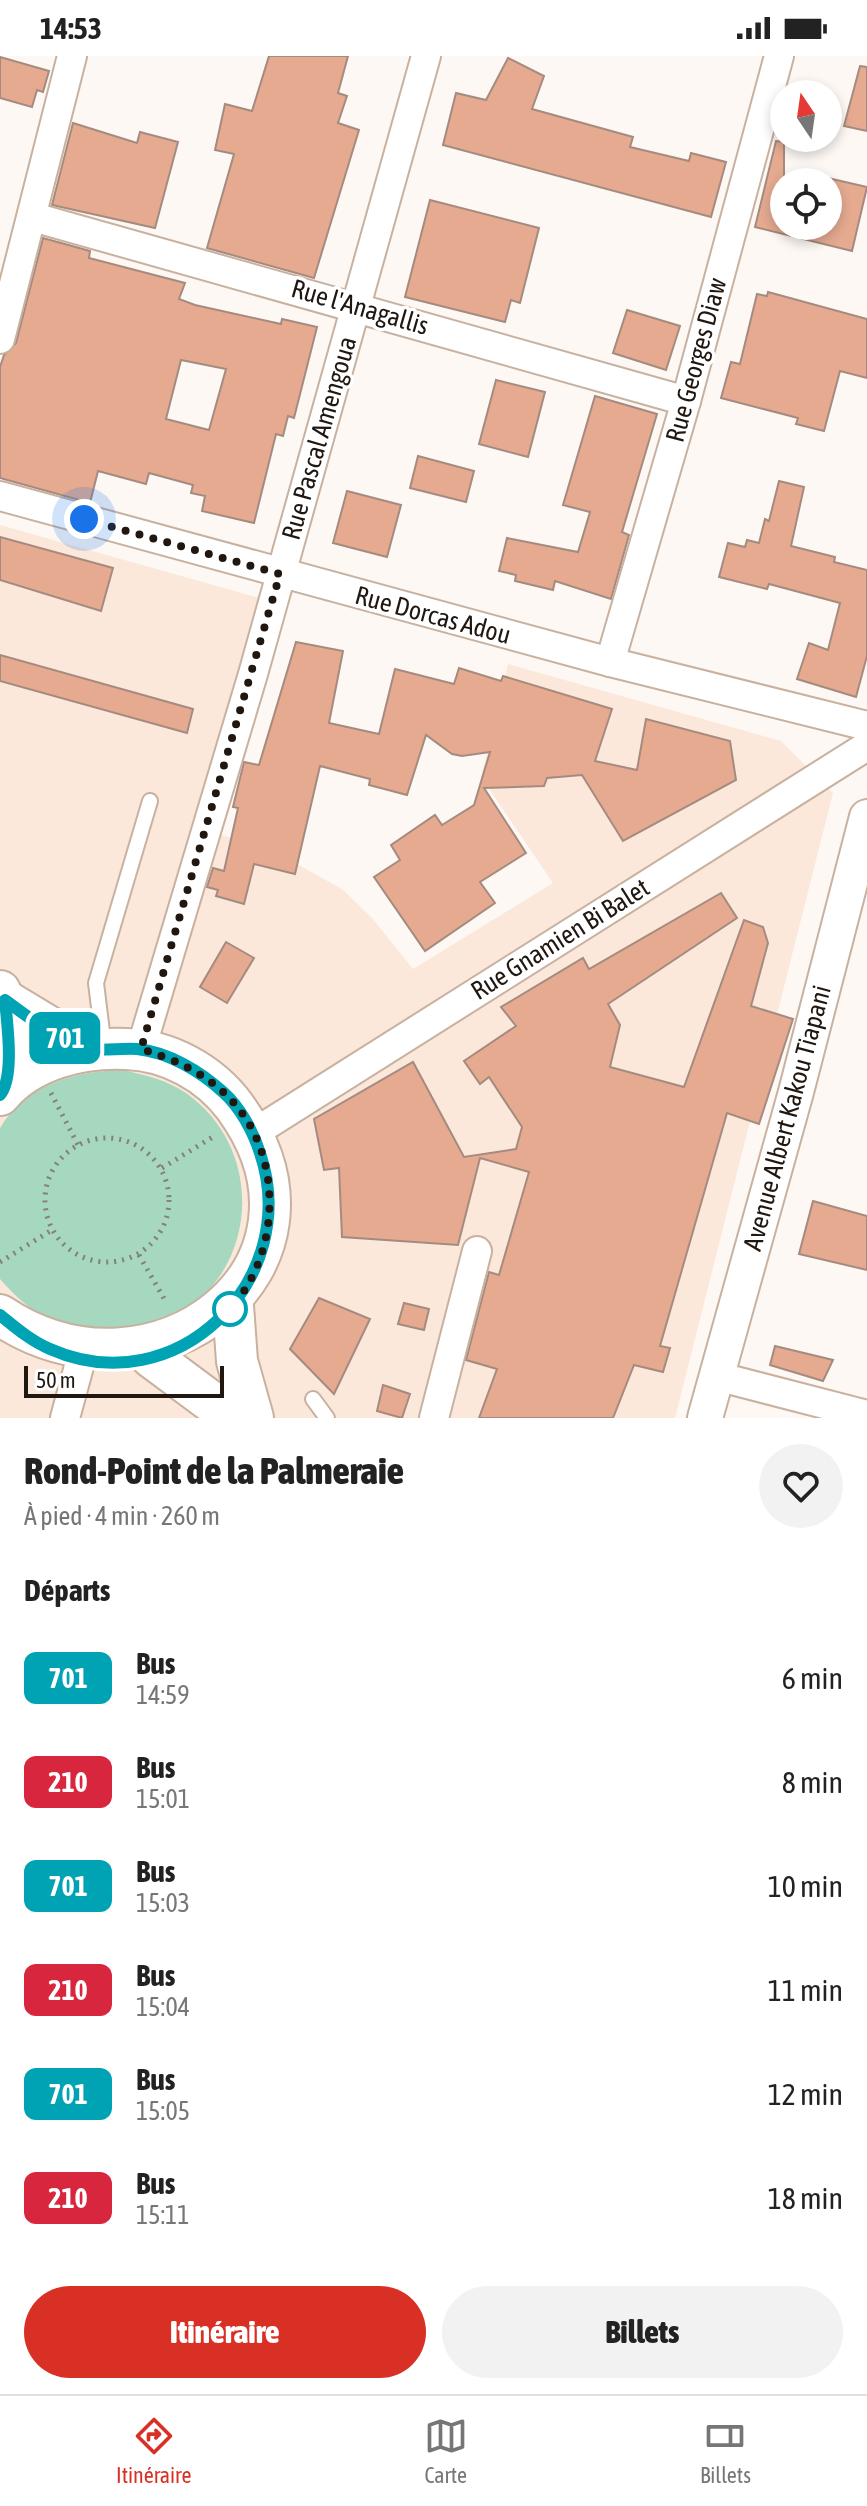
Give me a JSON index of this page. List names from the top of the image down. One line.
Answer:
{"streets":{"street":["Rue l'Anagallis","Rue Georges Diaw","Rue Pascal Amengoua","Rue Dorcas Adou","Rue Gnamien Bi Balet","Avenue Albert Kakou Tiapani"]},"crossings":[["Rue l'Anagallis","Rue Georges Diaw"],["Rue l'Anagallis","Rue Pascal Amengoua"],["Rue Georges Diaw","Rue Dorcas Adou"],["Rue Pascal Amengoua","Rue Dorcas Adou"]],"lines":["bus line 701"],"scale_bar":"50 m","north":"top","page":{"status":"14:53","on_map":"701","scale":"50 m","heading":[["Rond-Point de la Palmeraie","À pied · 4 min · 260 m"],"Départs"],"list":[{"mark":"701","name":"Bus","note":"14:59","value":"6 min"},{"mark":"210","name":"Bus","note":"15:01","value":"8 min"},{"mark":"701","name":"Bus","note":"15:03","value":"10 min"},{"mark":"210","name":"Bus","note":"15:04","value":"11 min"},{"mark":"701","name":"Bus","note":"15:05","value":"12 min"},{"mark":"210","name":"Bus","note":"15:11","value":"18 min"}],"buttons":["Itinéraire","Billets"],"tabs":["Itinéraire","Carte","Billets"]}}
